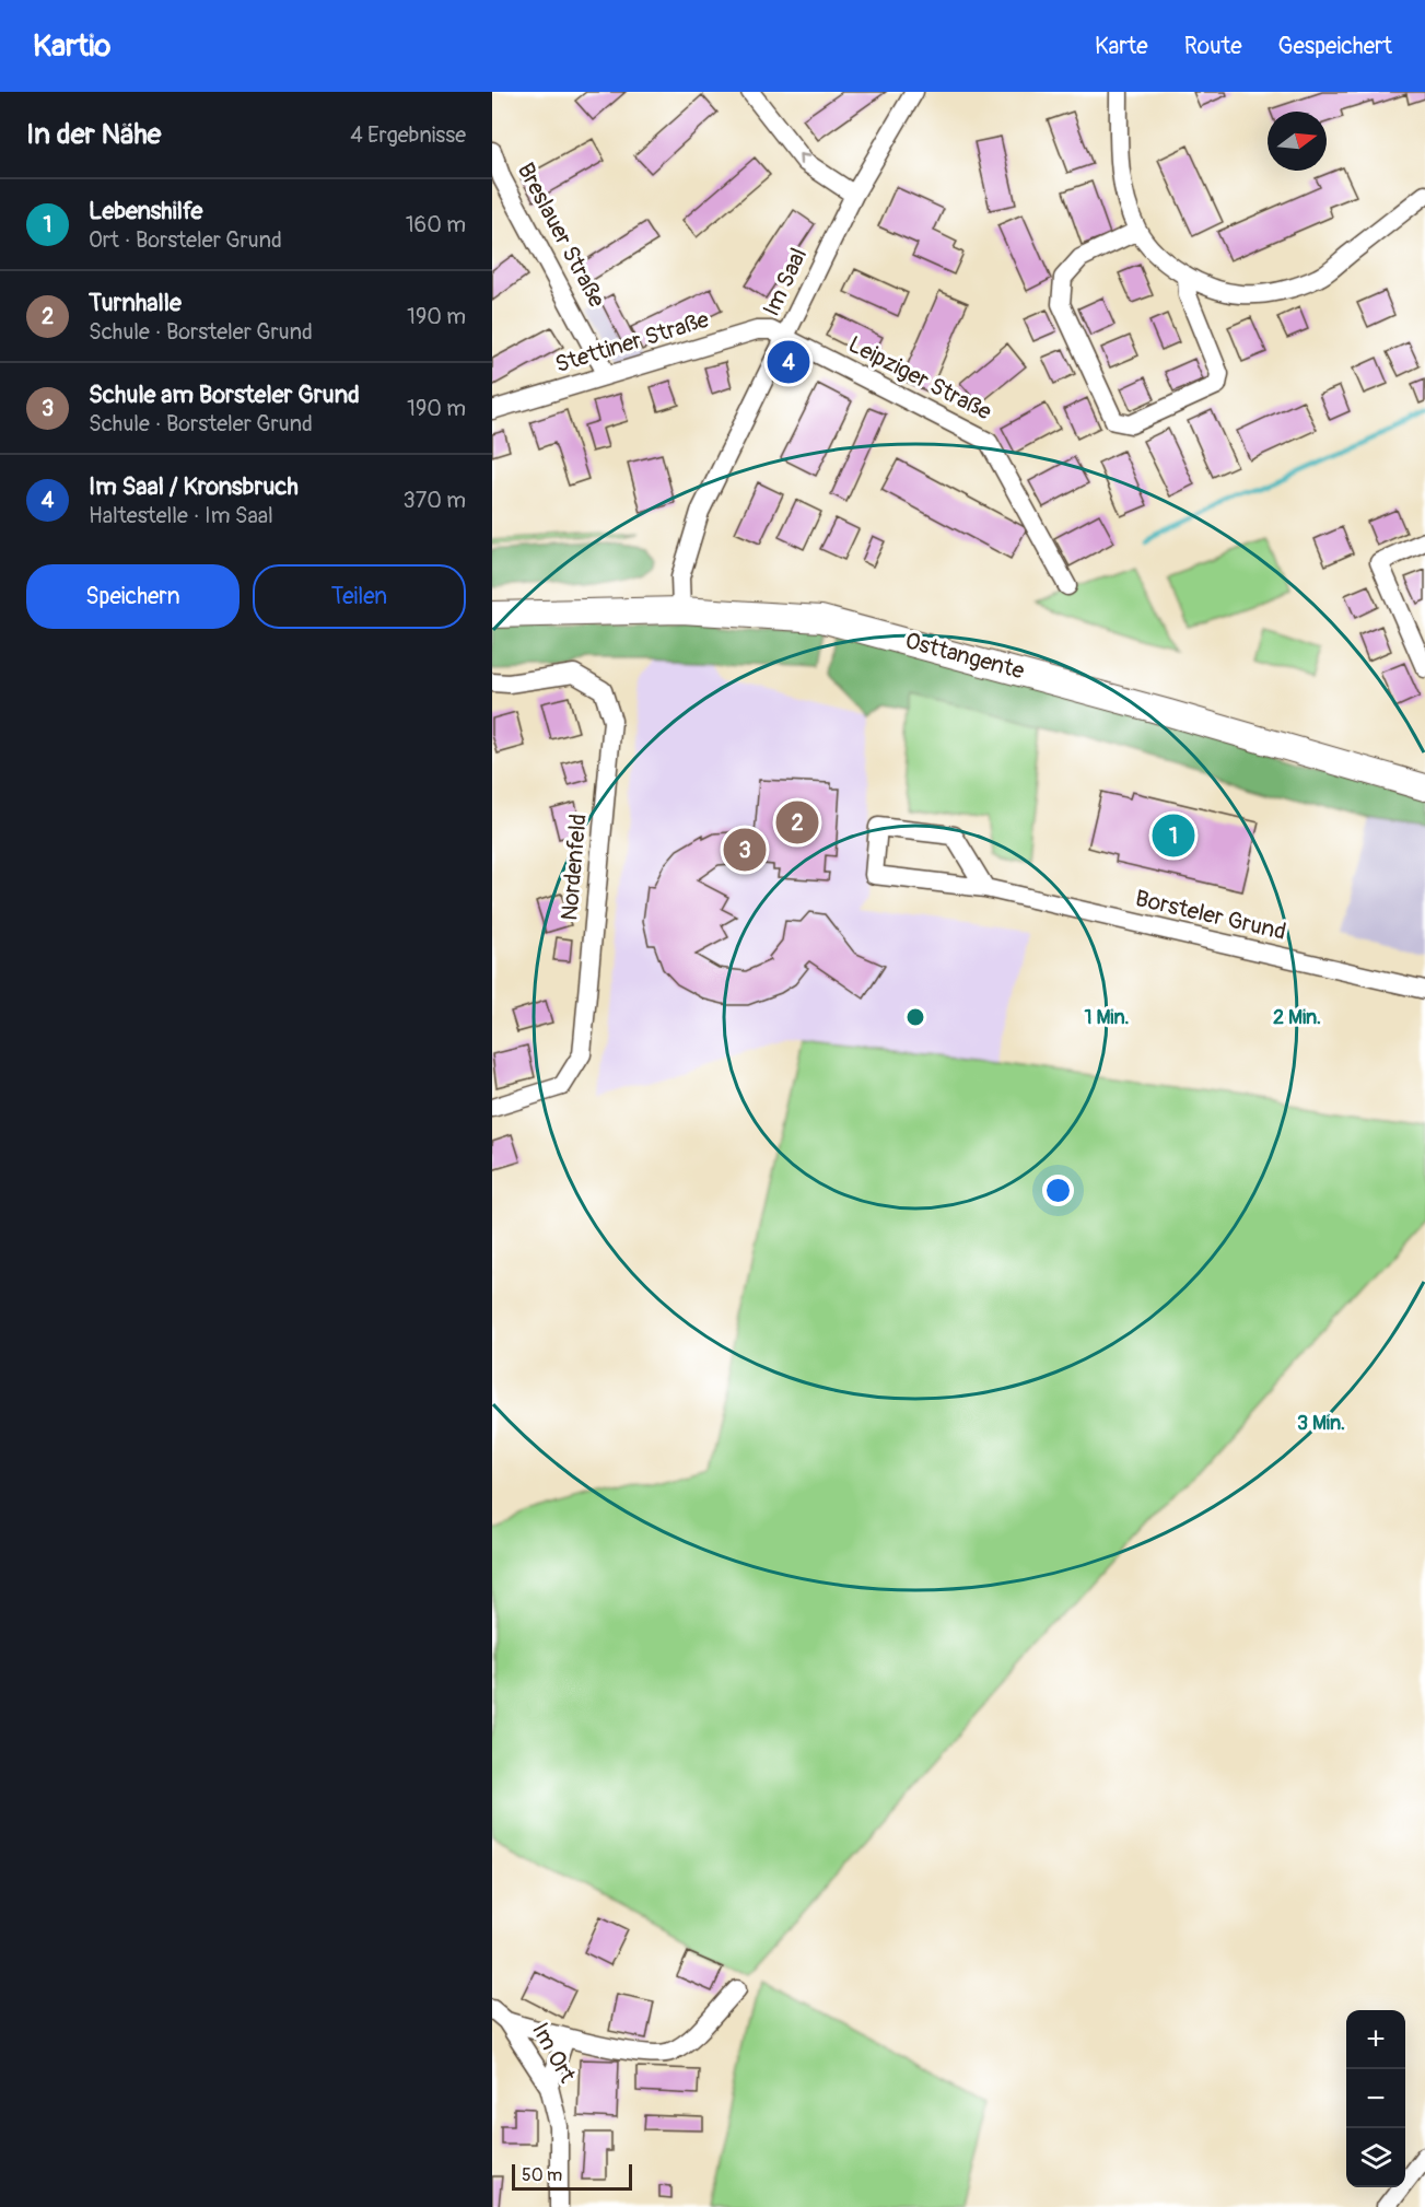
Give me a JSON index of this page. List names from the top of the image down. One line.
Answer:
{"streets":{"main road":["Osttangente"],"street":["Breslauer Straße","Im Saal","Stettiner Straße","Leipziger Straße","Nordenfeld","Borsteler Grund","Im Ort"]},"crossings":[["Breslauer Straße","Stettiner Straße"],["Im Saal","Stettiner Straße"],["Im Saal","Leipziger Straße"],["Im Saal","Osttangente"],["Stettiner Straße","Leipziger Straße"]],"scale_bar":"50 m","north":"right","page":{"header":"Kartio","nav":["Karte","Route","Gespeichert"],"heading":["In der Nähe","4 Ergebnisse"],"list":[{"mark":"1","name":"Lebenshilfe","note":"Ort · Borsteler Grund","value":"160 m"},{"mark":"2","name":"Turnhalle","note":"Schule · Borsteler Grund","value":"190 m"},{"mark":"3","name":"Schule am Borsteler Grund","note":"Schule · Borsteler Grund","value":"190 m"},{"mark":"4","name":"Im Saal / Kronsbruch","note":"Haltestelle · Im Saal","value":"370 m"}],"pins":["4","2","1","3"],"buttons":["Speichern","Teilen"],"map_buttons":["+","−"],"scale":"50 m"},"rings":["1 Min.","2 Min.","3 Min."]}
